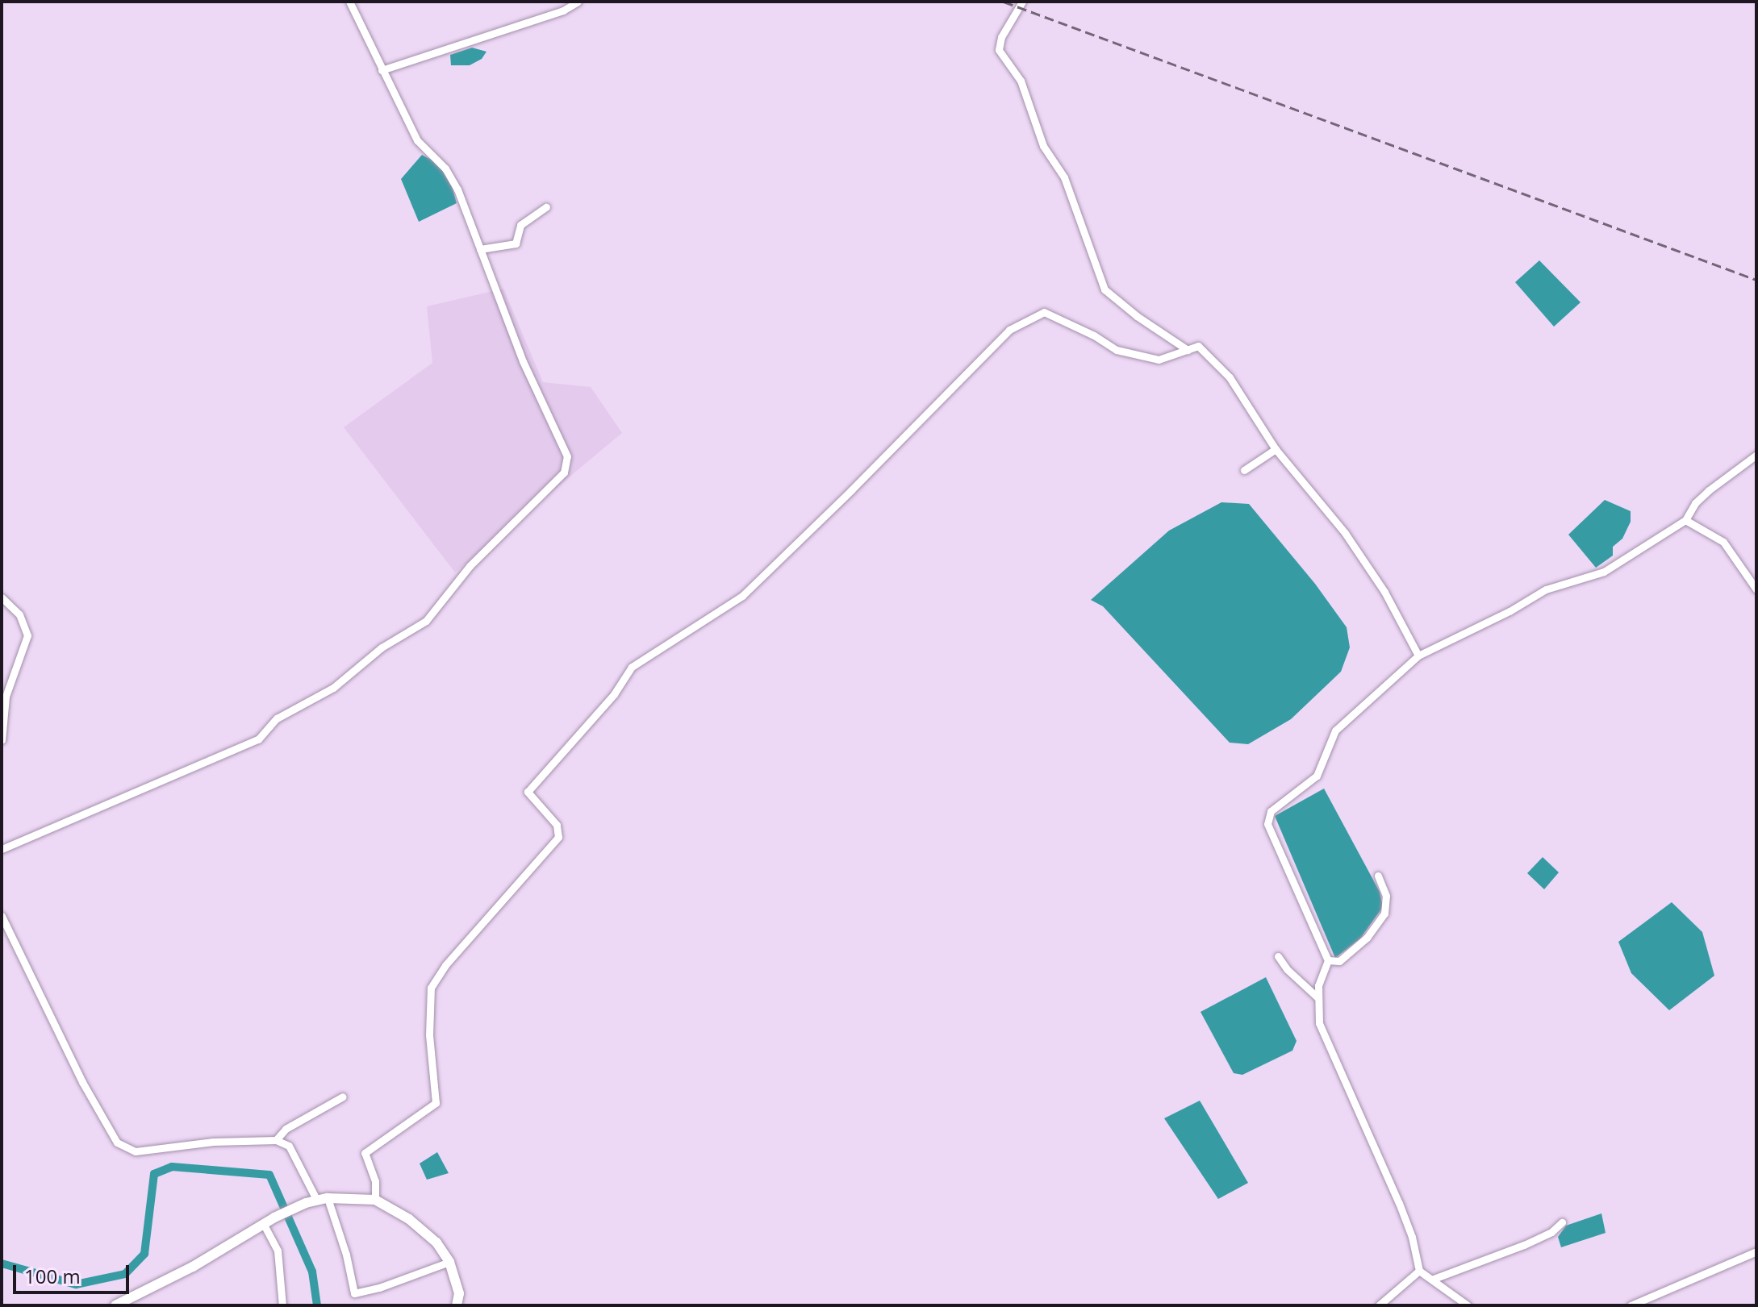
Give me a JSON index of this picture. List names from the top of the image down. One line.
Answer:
{"scale_bar":"100 m"}
